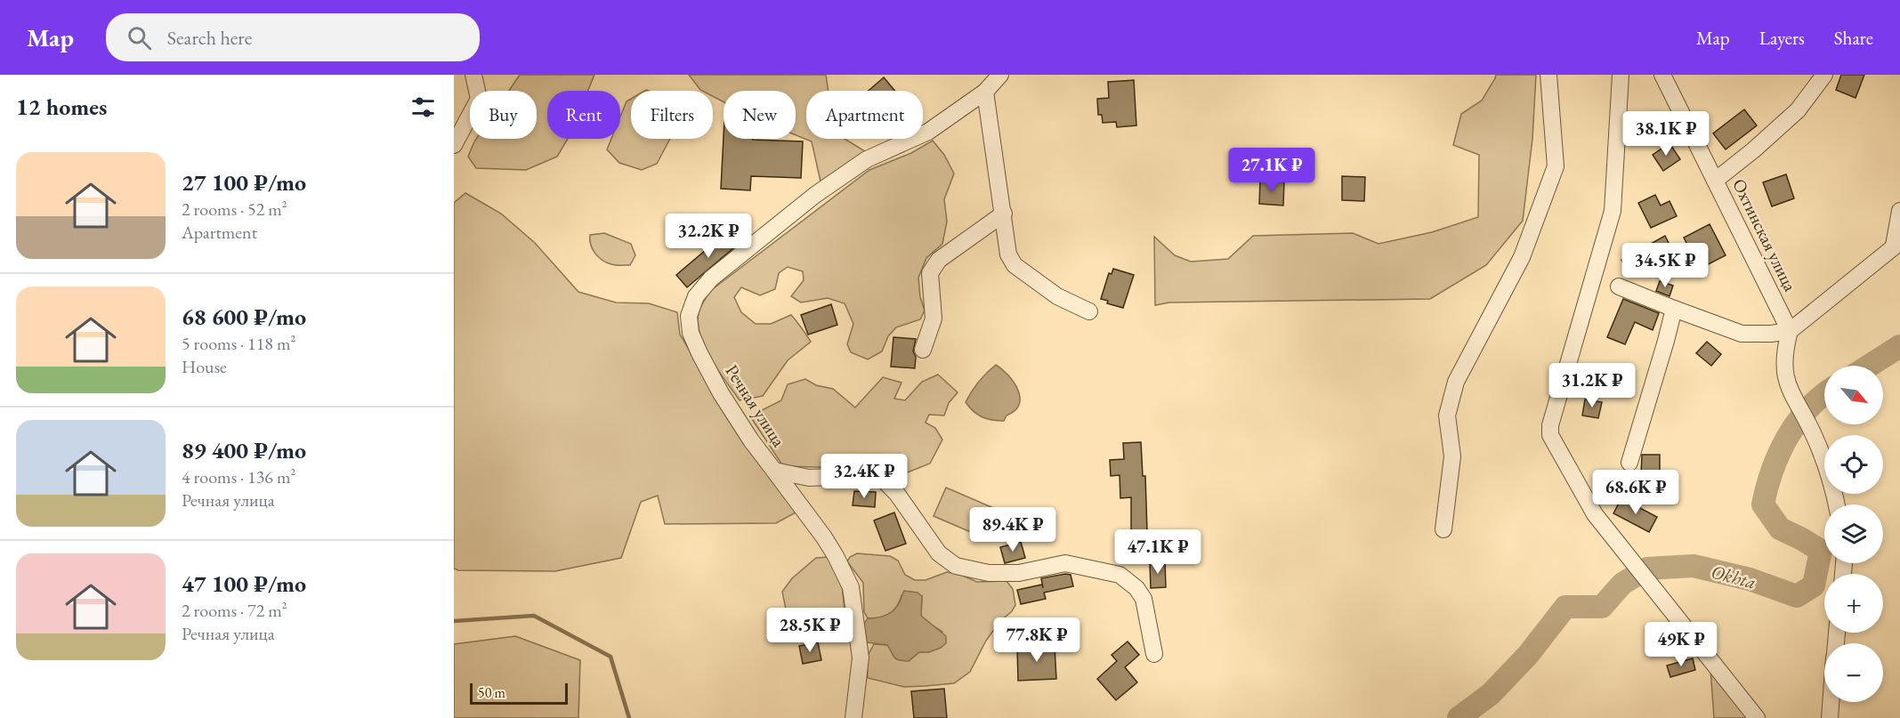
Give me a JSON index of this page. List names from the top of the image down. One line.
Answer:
{"streets":{"street":["Охтинская улица","Речная улица"]},"water":["Okhta"],"scale_bar":"50 m","north":"bottom right","page":{"header":"Map","search":"Search here","nav":["Map","Layers","Share"],"heading":"12 homes","chip":["Buy","Rent","Filters","New","Apartment"],"price":["38.1K ₽","27.1K ₽","32.2K ₽","34.5K ₽","31.2K ₽","32.4K ₽","68.6K ₽","89.4K ₽","47.1K ₽","28.5K ₽","77.8K ₽","49K ₽"],"list":[{"name":"27 100 ₽/mo","note":"2 rooms · 52 m² · Apartment"},{"name":"68 600 ₽/mo","note":"5 rooms · 118 m² · House"},{"name":"89 400 ₽/mo","note":"4 rooms · 136 m² · Речная улица"},{"name":"47 100 ₽/mo","note":"2 rooms · 72 m² · Речная улица"}],"map_buttons":["+","−"],"scale":"50 m"}}
